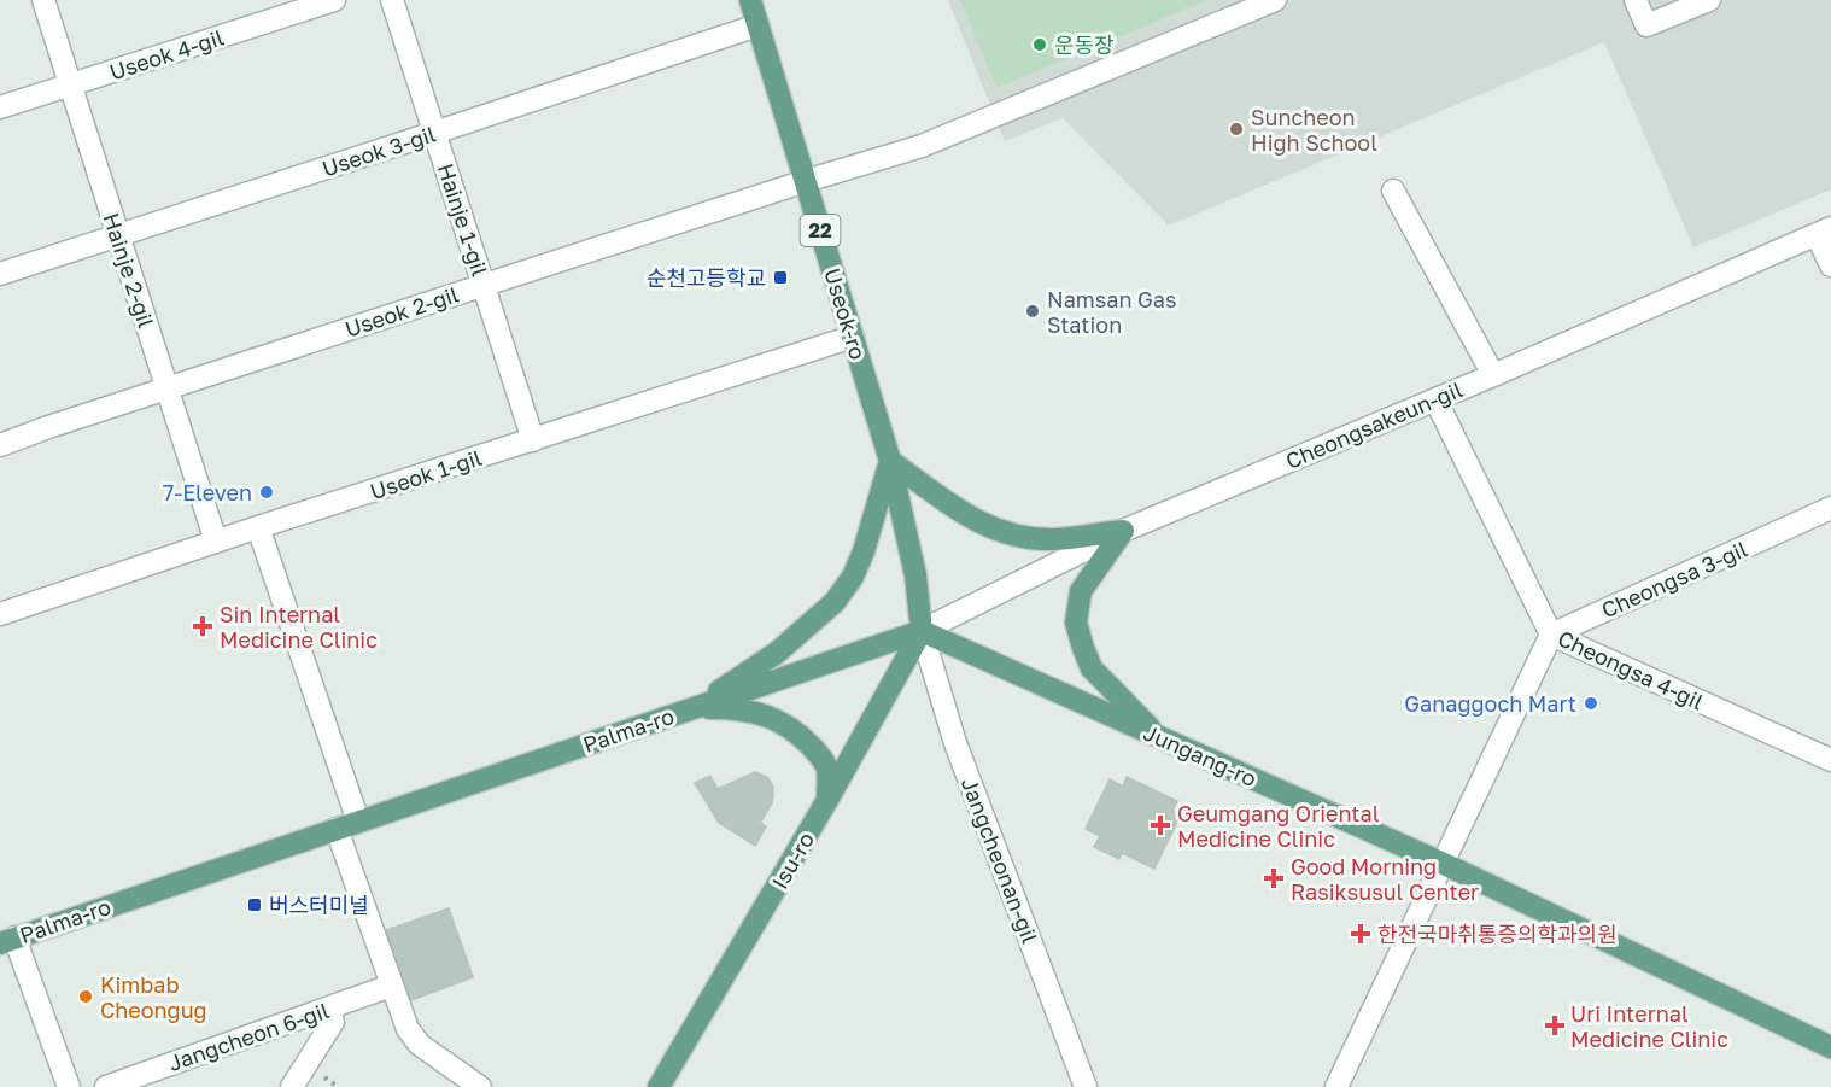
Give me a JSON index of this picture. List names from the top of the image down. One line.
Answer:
{"streets":{"main road":["22","Useok-ro","Palma-ro","Jungang-ro","Isu-ro"],"street":["Useok 4-gil","Useok 3-gil","Hainje 1-gil","Hainje 2-gil","Useok 2-gil","Cheongsakeun-gil","Useok 1-gil","Cheongsa 3-gil","Cheongsa 4-gil","Jangcheonan-gil","Jangcheon 6-gil"]},"crossings":[["Useok 4-gil","Hainje 2-gil"],["Useok 3-gil","Hainje 1-gil"],["Useok 3-gil","Hainje 2-gil"],["Useok 3-gil","Useok-ro"],["Hainje 1-gil","Useok 2-gil"],["Hainje 1-gil","Useok 1-gil"],["Hainje 2-gil","Useok 2-gil"],["Hainje 2-gil","Useok 1-gil"],["Useok 2-gil","Useok-ro"],["Useok-ro","Cheongsakeun-gil"],["Useok-ro","Useok 1-gil"],["Useok-ro","Palma-ro"],["Useok-ro","Jungang-ro"],["Useok-ro","Isu-ro"],["Useok-ro","Jangcheonan-gil"],["Cheongsakeun-gil","Cheongsa 4-gil"],["Cheongsakeun-gil","Palma-ro"],["Cheongsakeun-gil","Jungang-ro"],["Cheongsakeun-gil","Isu-ro"],["Cheongsakeun-gil","Jangcheonan-gil"],["Cheongsa 3-gil","Cheongsa 4-gil"],["Palma-ro","Jungang-ro"],["Palma-ro","Isu-ro"],["Palma-ro","Jangcheonan-gil"],["Jungang-ro","Isu-ro"],["Jungang-ro","Jangcheonan-gil"],["Isu-ro","Jangcheonan-gil"]],"places":{"other":["운동장","Suncheon High School","Namsan Gas Station","7-Eleven","Ganaggoch Mart","Kimbab Cheongug"],"transit":["순천고등학교","버스터미널"],"health":["Sin Internal Medicine Clinic","Geumgang Oriental Medicine Clinic","Good Morning Rasiksusul Center","한전국마취통증의학과의원","Uri Internal Medicine Clinic"]}}
